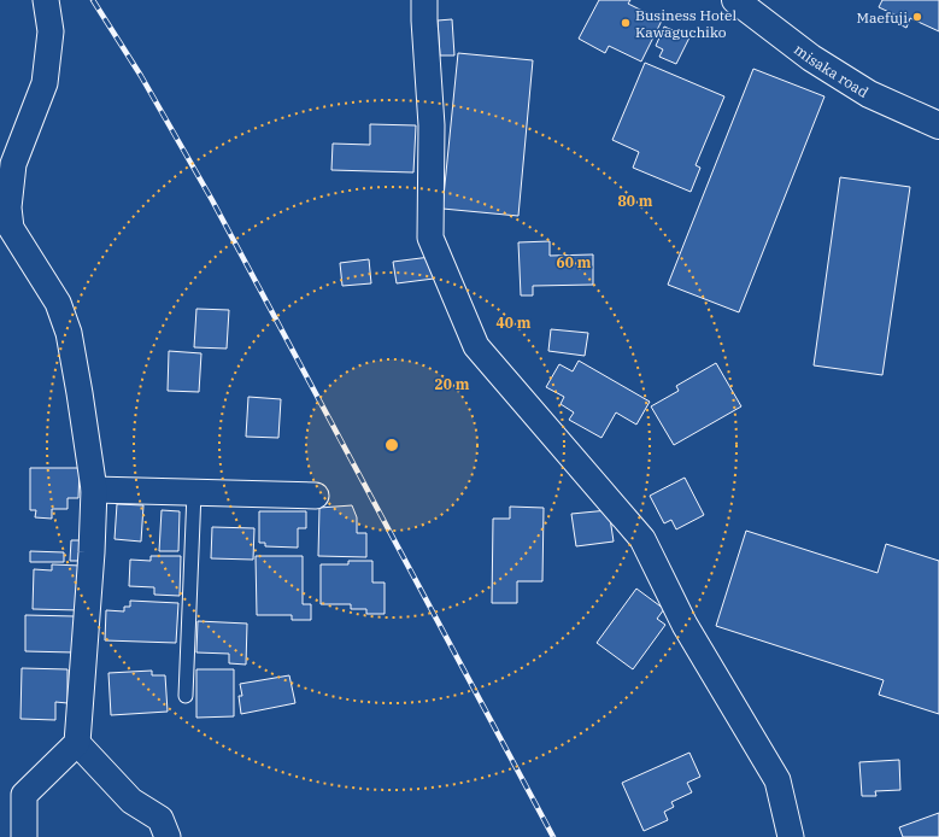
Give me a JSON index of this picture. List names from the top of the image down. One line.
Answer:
{"streets":{"highway":["misaka road"]},"places":["Maefuji","Business Hotel Kawaguchiko"],"rings":["80 m","60 m","40 m","20 m"]}
